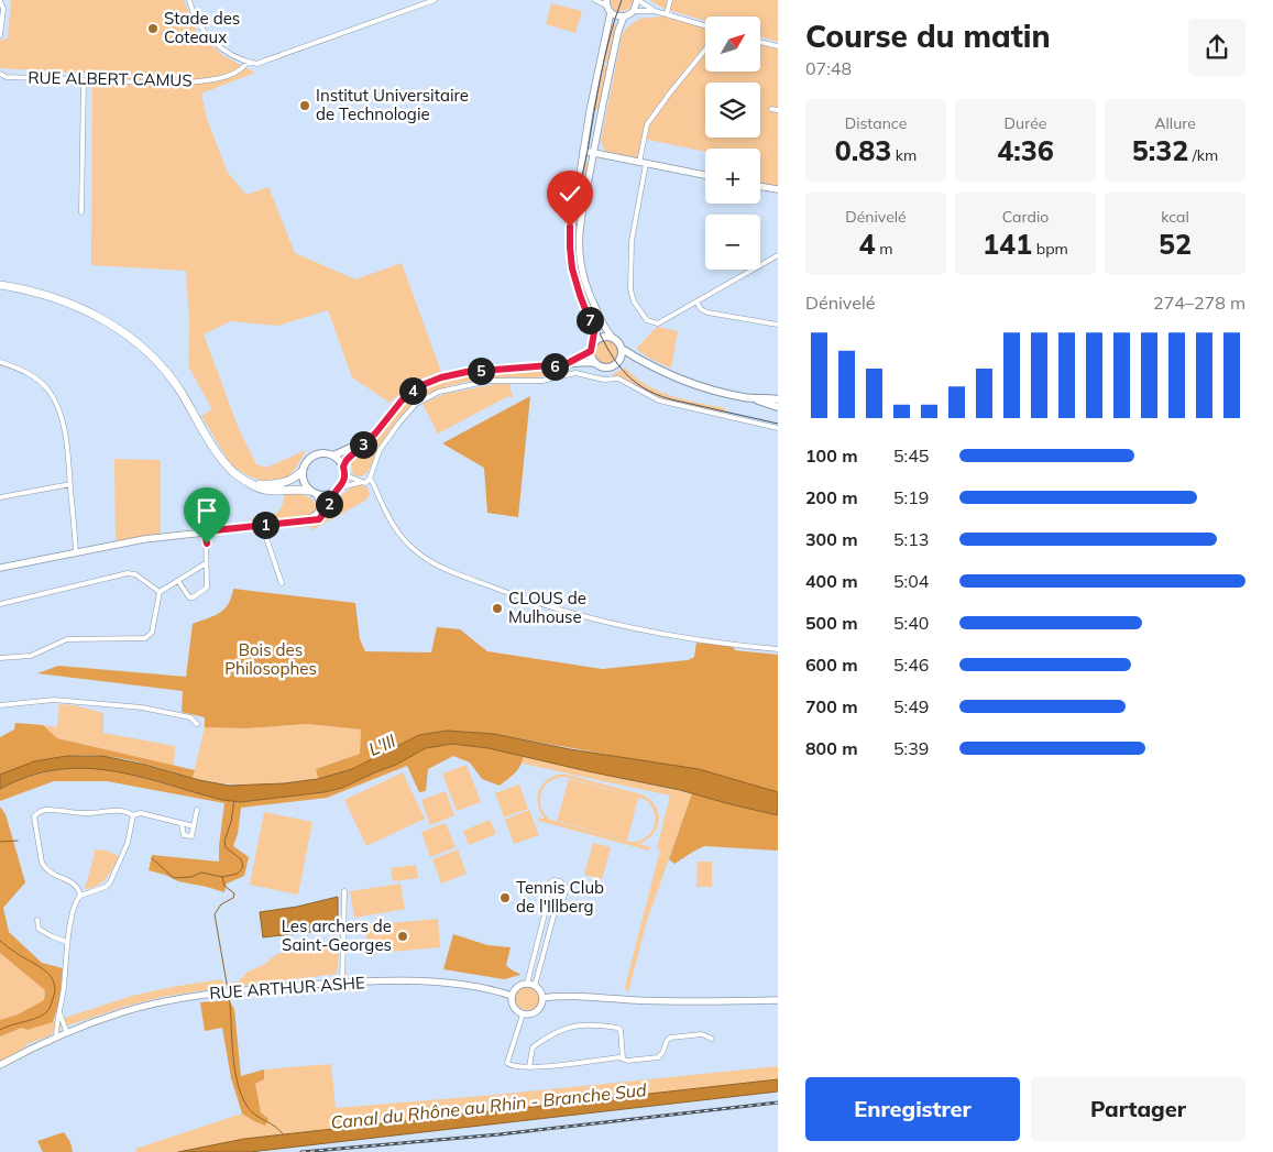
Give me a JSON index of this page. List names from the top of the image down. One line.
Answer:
{"streets":{"main road":["RUE ARTHUR ASHE"],"street":["RUE ALBERT CAMUS"]},"water":["L'Ill","Canal du Rhône au Rhin - Branche Sud"],"parks":["Bois des Philosophes"],"places":["Stade des Coteaux","Institut Universitaire de Technologie","CLOUS de Mulhouse","Tennis Club de l'Illberg","Les archers de Saint-Georges"],"north":"top right","page":{"heading":["Course du matin","07:48"],"map_buttons":["+","−"],"stats":[["Distance","0.83 km"],["Durée","4:36"],["Allure","5:32 /km"],["Dénivelé","4 m"],["Cardio","141 bpm"],["kcal","52"]],"chart":["Dénivelé","274–278 m"],"pins":["7","6","5","4","3","2","1"],"list":[{"name":"100 m","note":"5:45"},{"name":"200 m","note":"5:19"},{"name":"300 m","note":"5:13"},{"name":"400 m","note":"5:04"},{"name":"500 m","note":"5:40"},{"name":"600 m","note":"5:46"},{"name":"700 m","note":"5:49"},{"name":"800 m","note":"5:39"}],"buttons":["Enregistrer","Partager"]}}
